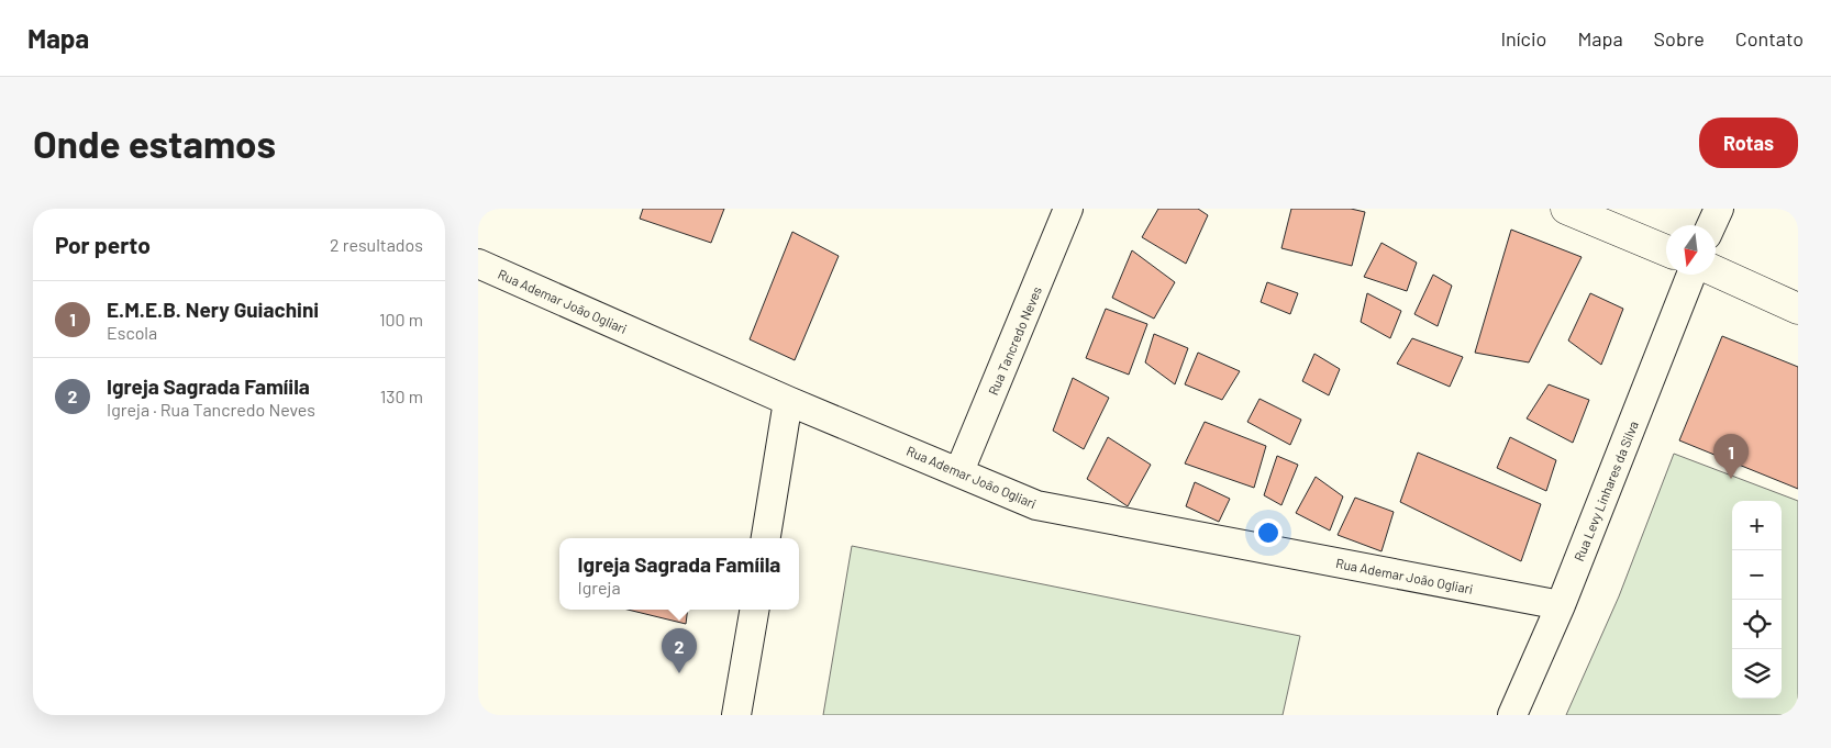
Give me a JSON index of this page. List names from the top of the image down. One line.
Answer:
{"streets":{"street":["Rua Ademar João Ogliari","Rua Tancredo Neves","Rua Levy Linhares da Silva"]},"crossings":[["Rua Ademar João Ogliari","Rua Tancredo Neves"],["Rua Ademar João Ogliari","Rua Levy Linhares da Silva"]],"north":"bottom","page":{"header":"Mapa","nav":["Início","Mapa","Sobre","Contato"],"buttons":"Rotas","title":"Onde estamos","heading":["Por perto","2 resultados"],"list":[{"mark":"1","name":"E.M.E.B. Nery Guiachini","note":"Escola","value":"100 m"},{"mark":"2","name":"Igreja Sagrada Famíila","note":"Igreja · Rua Tancredo Neves","value":"130 m"}],"pins":["1","2"],"map_buttons":["+","−"],"popup":["Igreja Sagrada Famíila","Igreja"]}}
